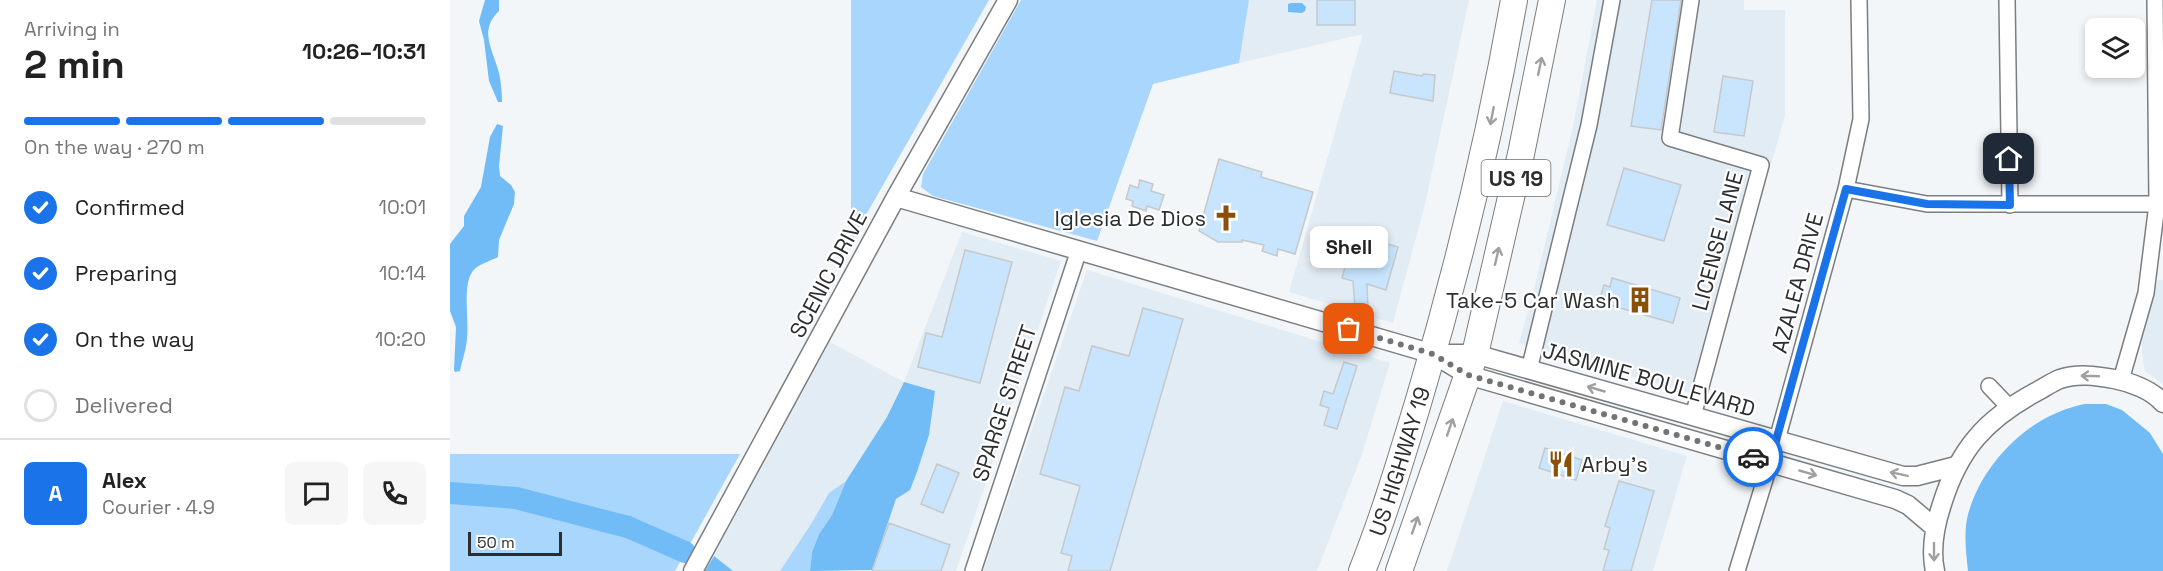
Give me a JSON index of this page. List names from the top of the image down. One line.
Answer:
{"streets":{"highway":["US 19","US HIGHWAY 19"],"street":["LICENSE LANE","SCENIC DRIVE","AZALEA DRIVE","JASMINE BOULEVARD","SPARGE STREET"]},"crossings":[["LICENSE LANE","JASMINE BOULEVARD"],["SCENIC DRIVE","JASMINE BOULEVARD"],["AZALEA DRIVE","JASMINE BOULEVARD"],["JASMINE BOULEVARD","SPARGE STREET"],["JASMINE BOULEVARD","US HIGHWAY 19"]],"places":{"church":["Iglesia De Dios"],"building":["Take-5 Car Wash"],"other":["Shell"],"restaurant":["Arby's"]},"scale_bar":"50 m","page":{"heading":["2 min","Arriving in","10:26–10:31"],"panel":["Alex","Courier · 4.9"],"bar":"On the way · 270 m","list":[["Confirmed","10:01"],["Preparing","10:14"],["On the way","10:20"],"Delivered"],"bubble":"Shell","round":"A","scale":"50 m"}}
